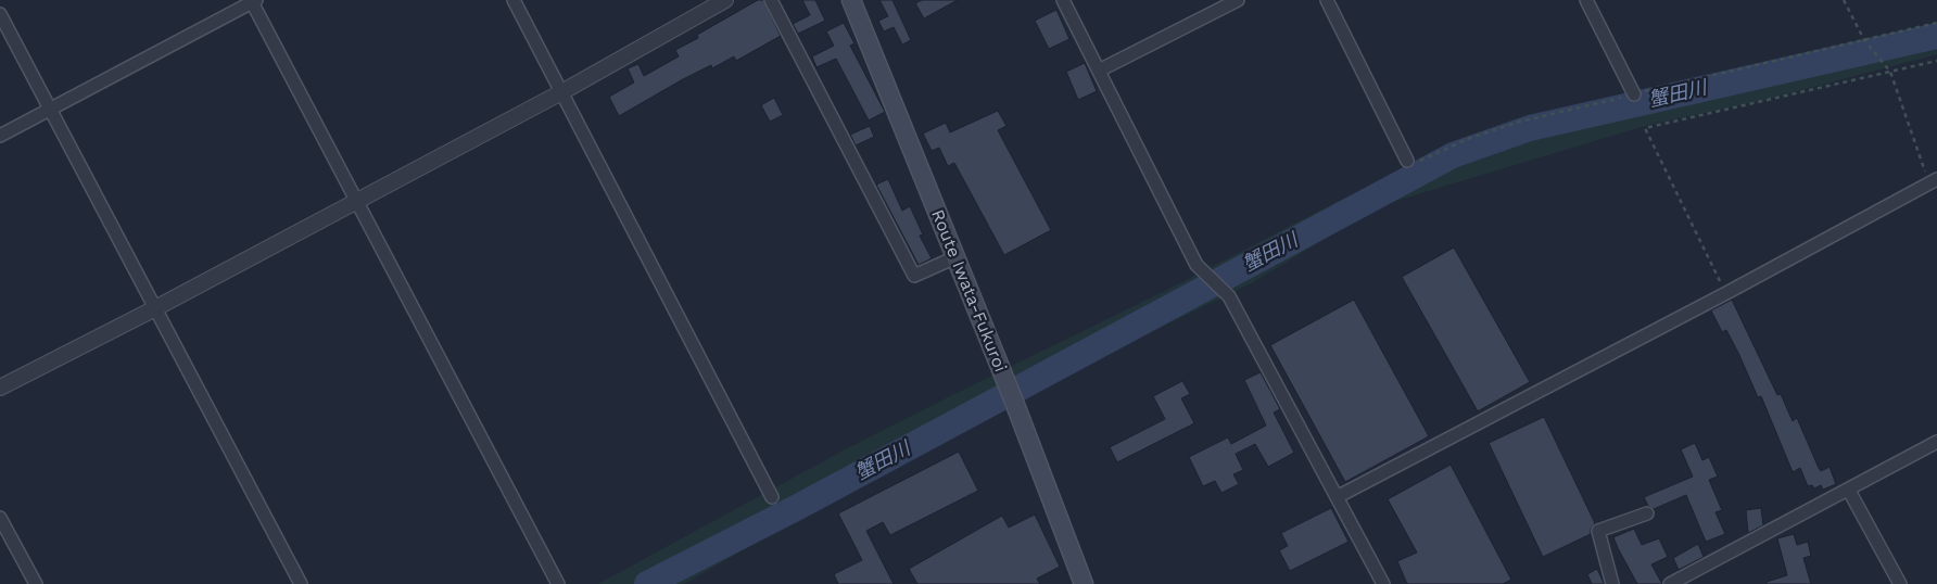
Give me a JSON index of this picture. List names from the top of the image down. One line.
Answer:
{"streets":{"main road":["Route Iwata-Fukuroi"]},"water":["蟹田川"]}
